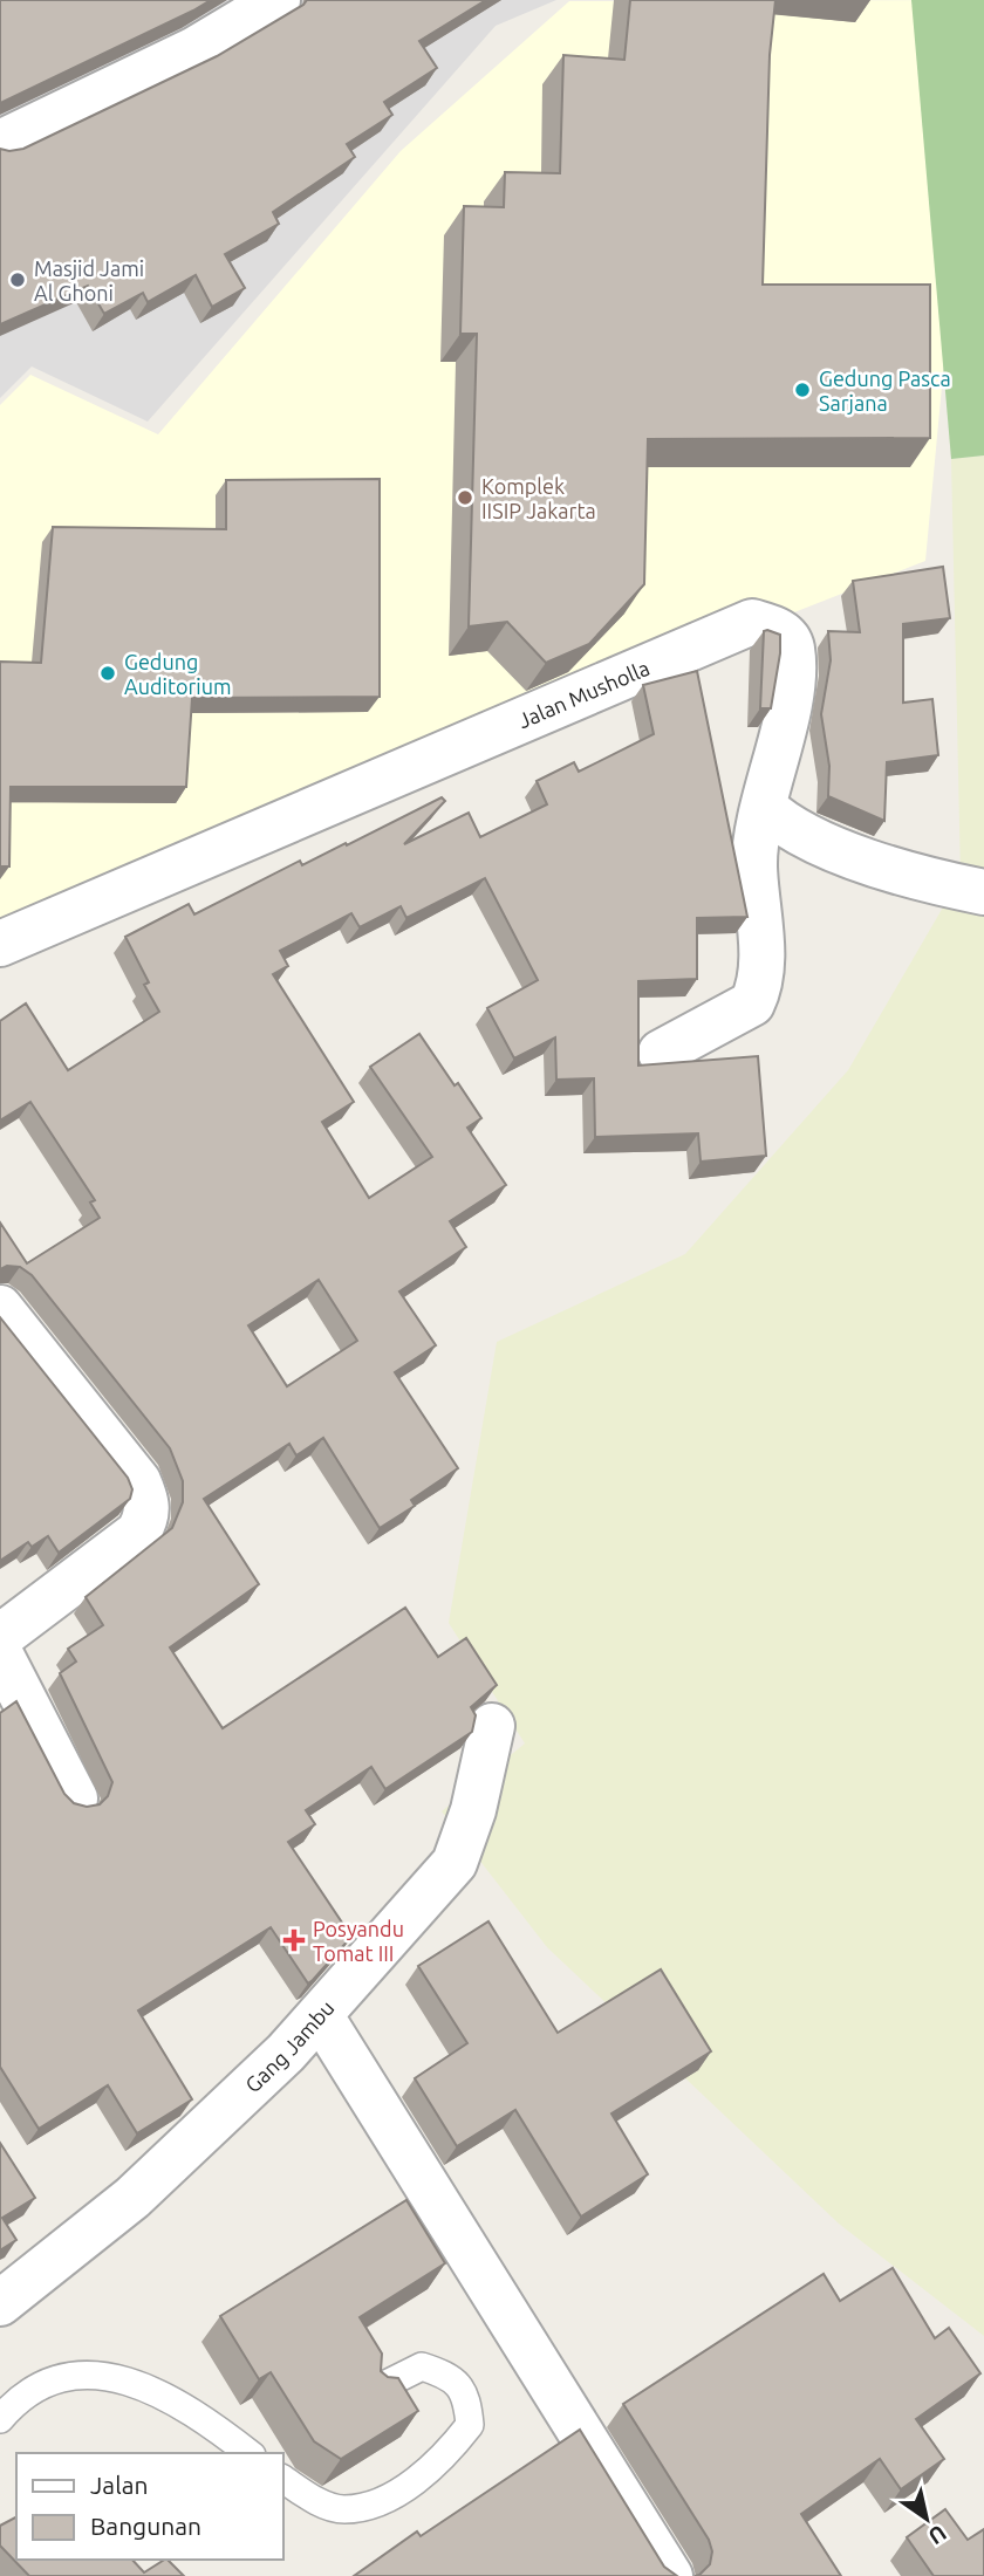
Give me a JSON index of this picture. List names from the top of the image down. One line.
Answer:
{"streets":{"street":["Jalan Musholla","Gang Jambu"]},"places":{"other":["Masjid Jami Al Ghoni","Gedung Pasca Sarjana","Komplek IISIP Jakarta","Gedung Auditorium"],"health":["Posyandu Tomat III"]},"legend":["Jalan","Bangunan"],"north":"bottom right"}
